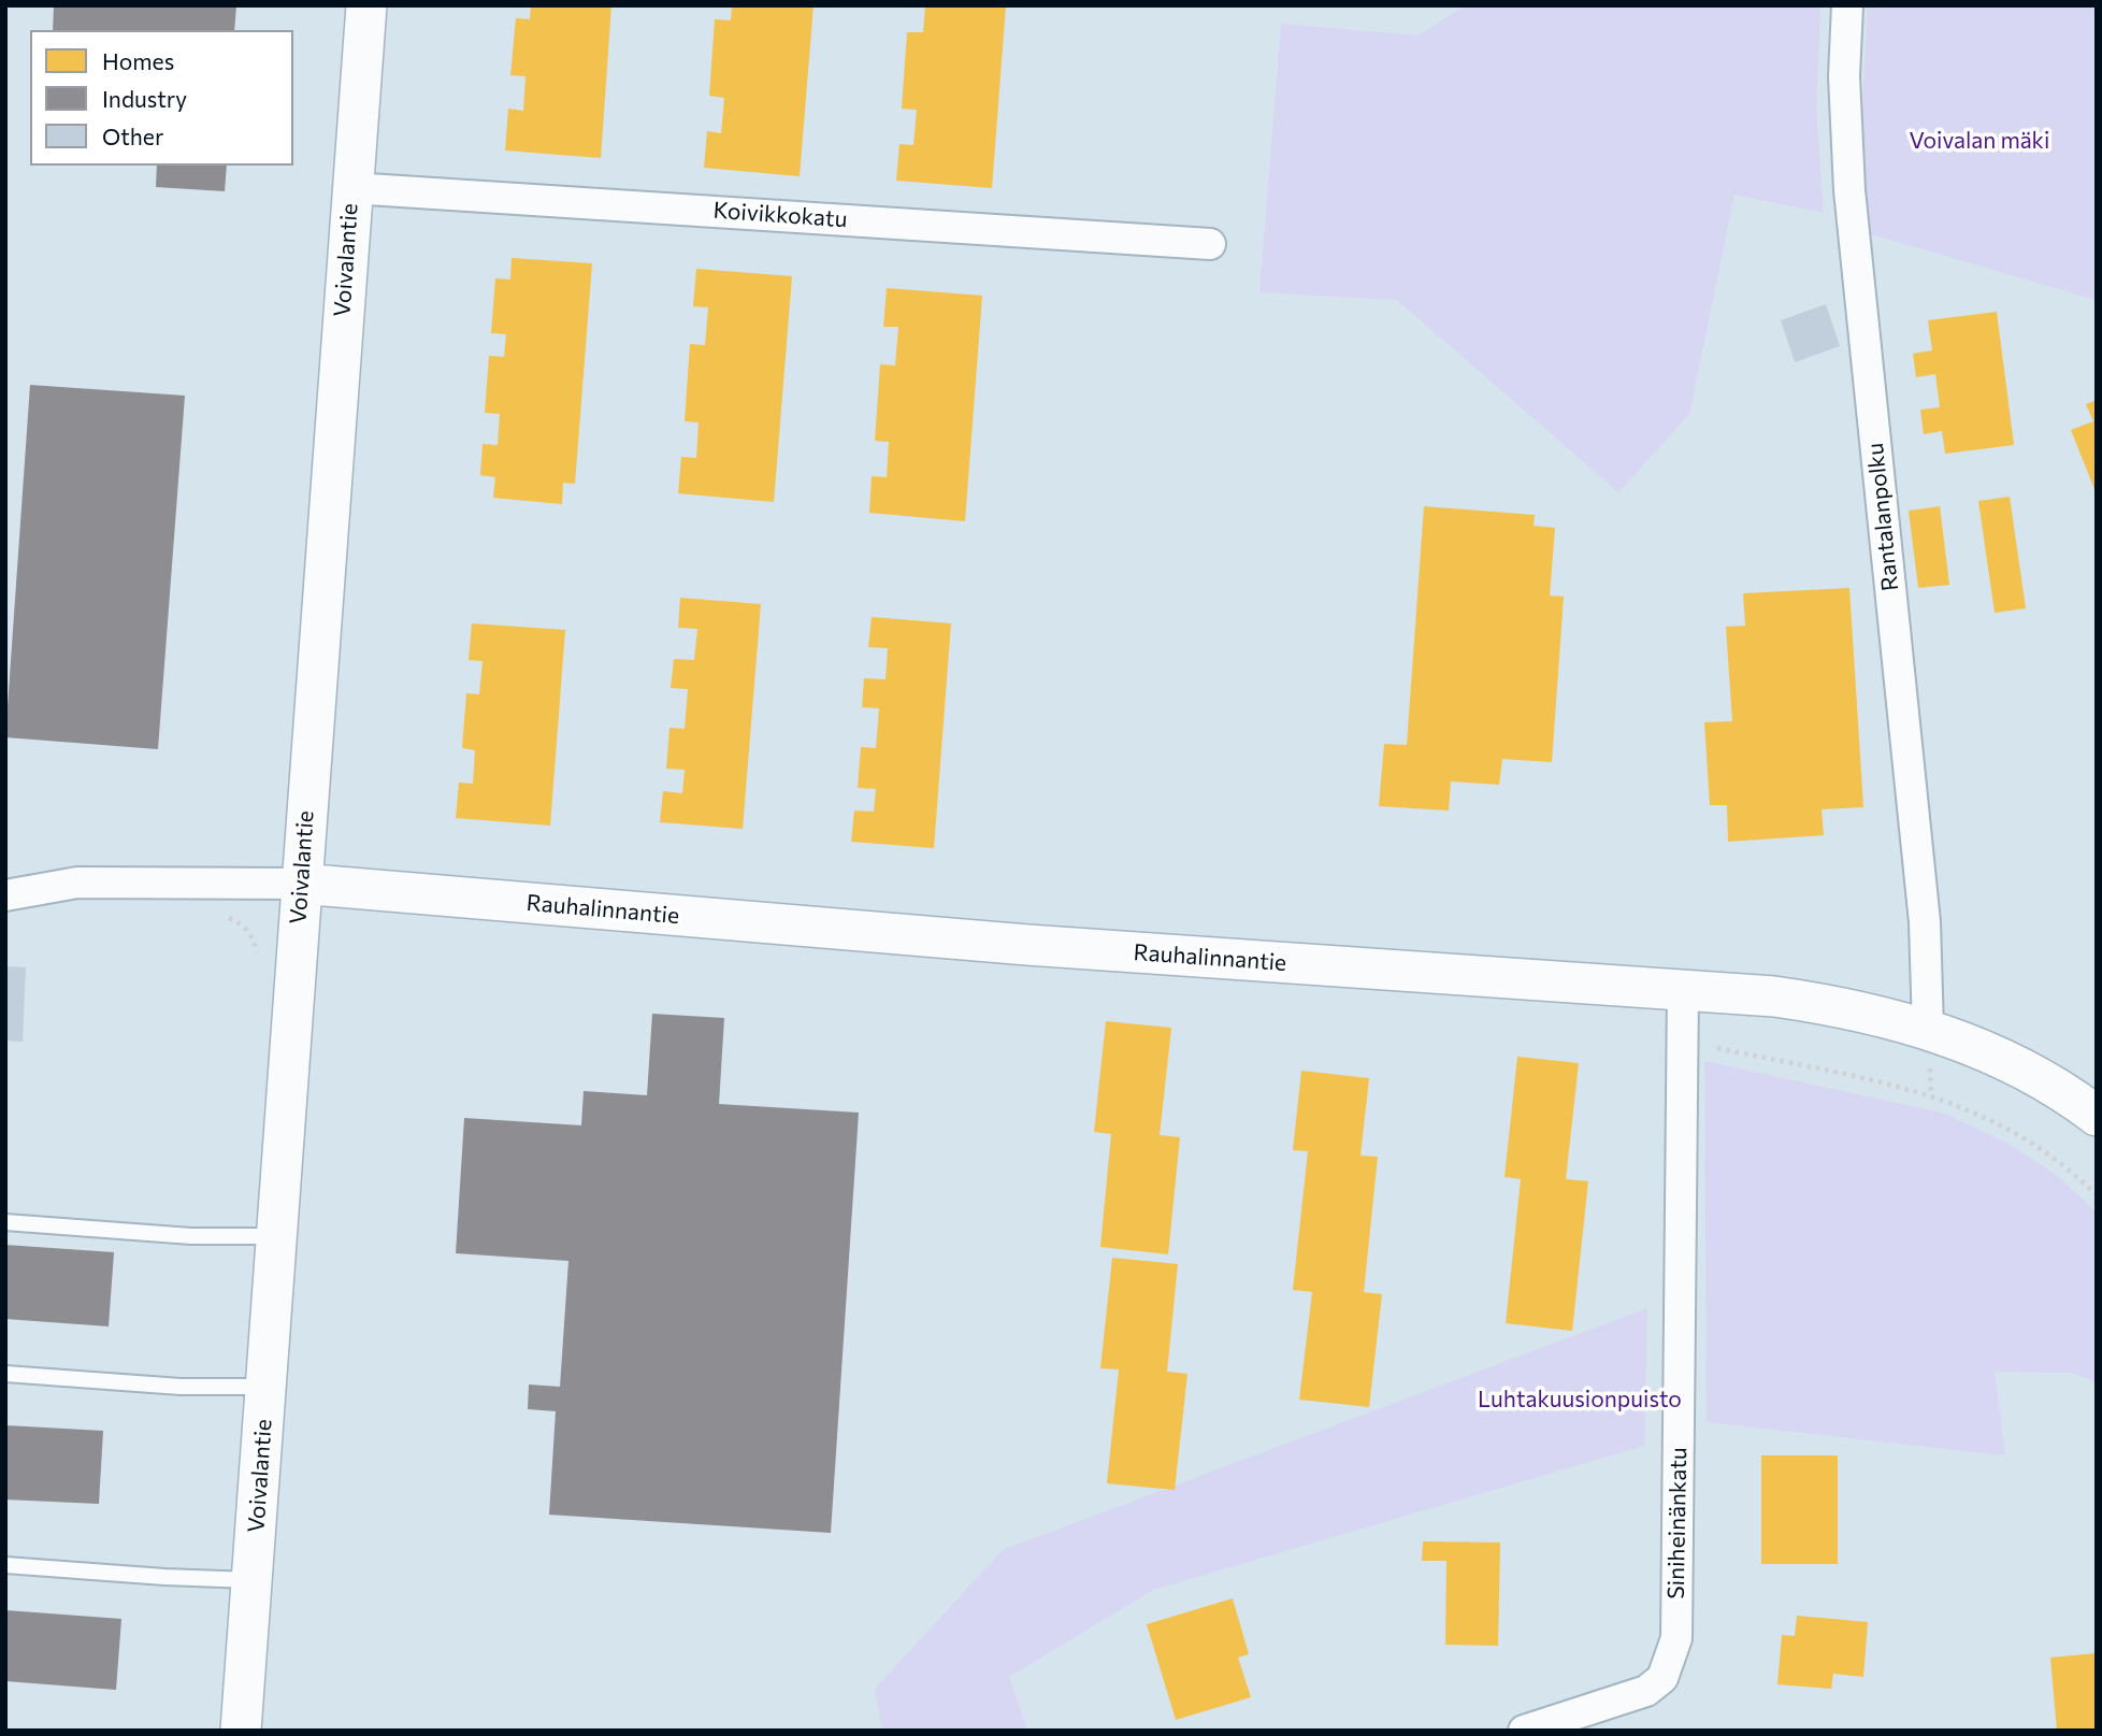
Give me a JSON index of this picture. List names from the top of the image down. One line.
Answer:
{"streets":{"street":["Koivikkokatu","Voivalantie","Rantalanpolku","Rauhalinnantie","Siniheinänkatu"]},"crossings":[["Koivikkokatu","Voivalantie"],["Voivalantie","Rauhalinnantie"],["Rantalanpolku","Rauhalinnantie"],["Rauhalinnantie","Siniheinänkatu"]],"parks":["Voivalan mäki","Luhtakuusionpuisto"],"legend":["Homes","Industry","Other"]}
